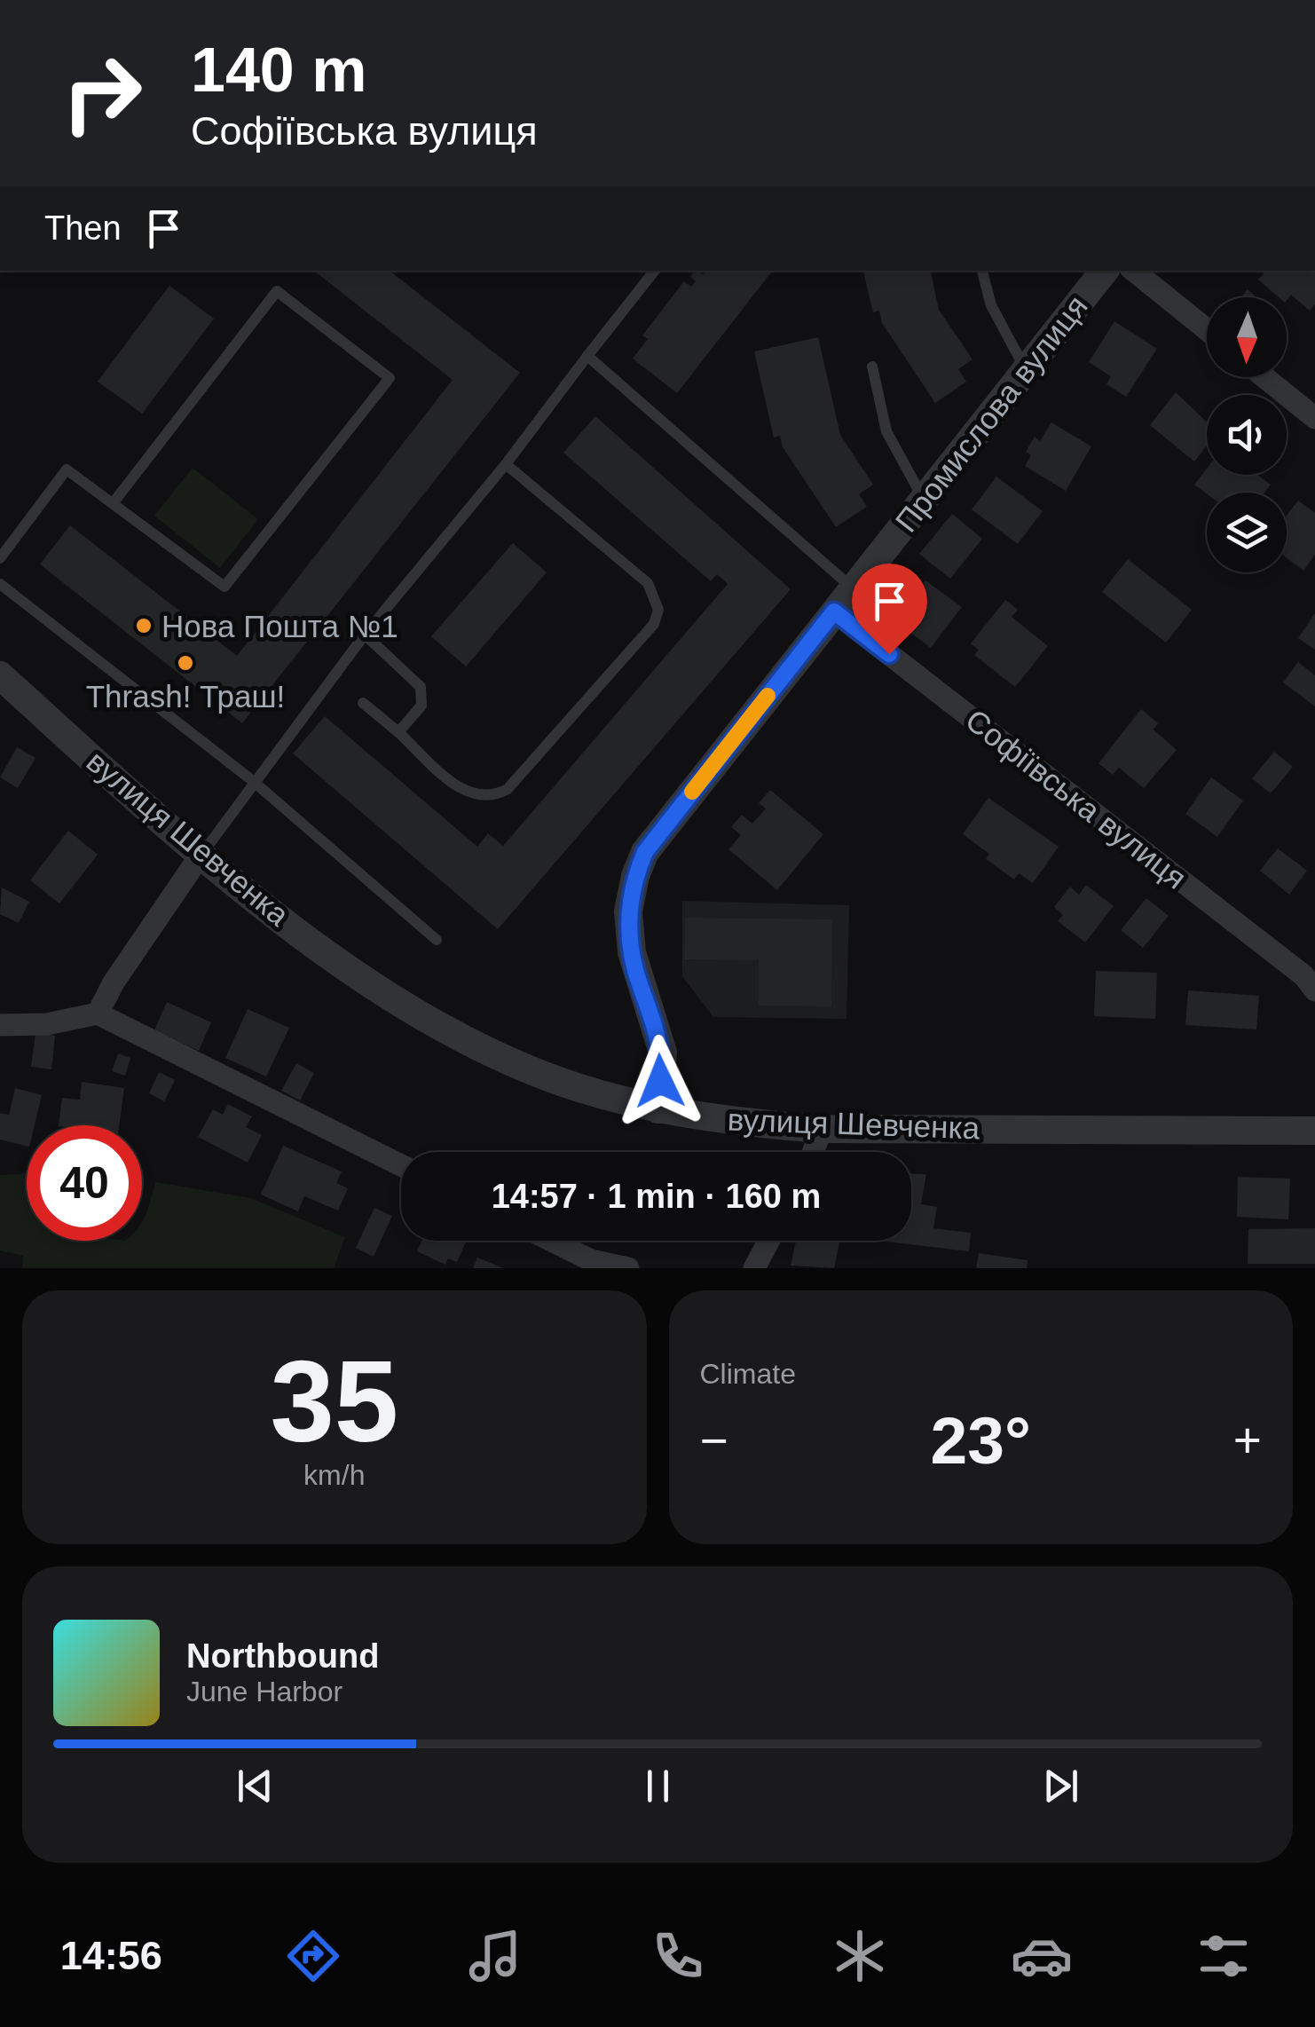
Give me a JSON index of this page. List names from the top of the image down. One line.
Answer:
{"streets":{"street":["Промислова вулиця","Софіївська вулиця","вулиця Шевченка"]},"crossings":[["Промислова вулиця","Софіївська вулиця"],["Промислова вулиця","вулиця Шевченка"]],"places":["Нова Пошта №1","Thrash! Траш!"],"north":"bottom","page":{"turn":["140 m","Софіївська вулиця"],"then":"Then","limit":"40","trip":"14:57 · 1 min · 160 m","tile":[["35","km/h"],"Climate"],"heat":["−","23°","+"],"song":["Northbound","June Harbor"],"tabs":"14:56"}}
